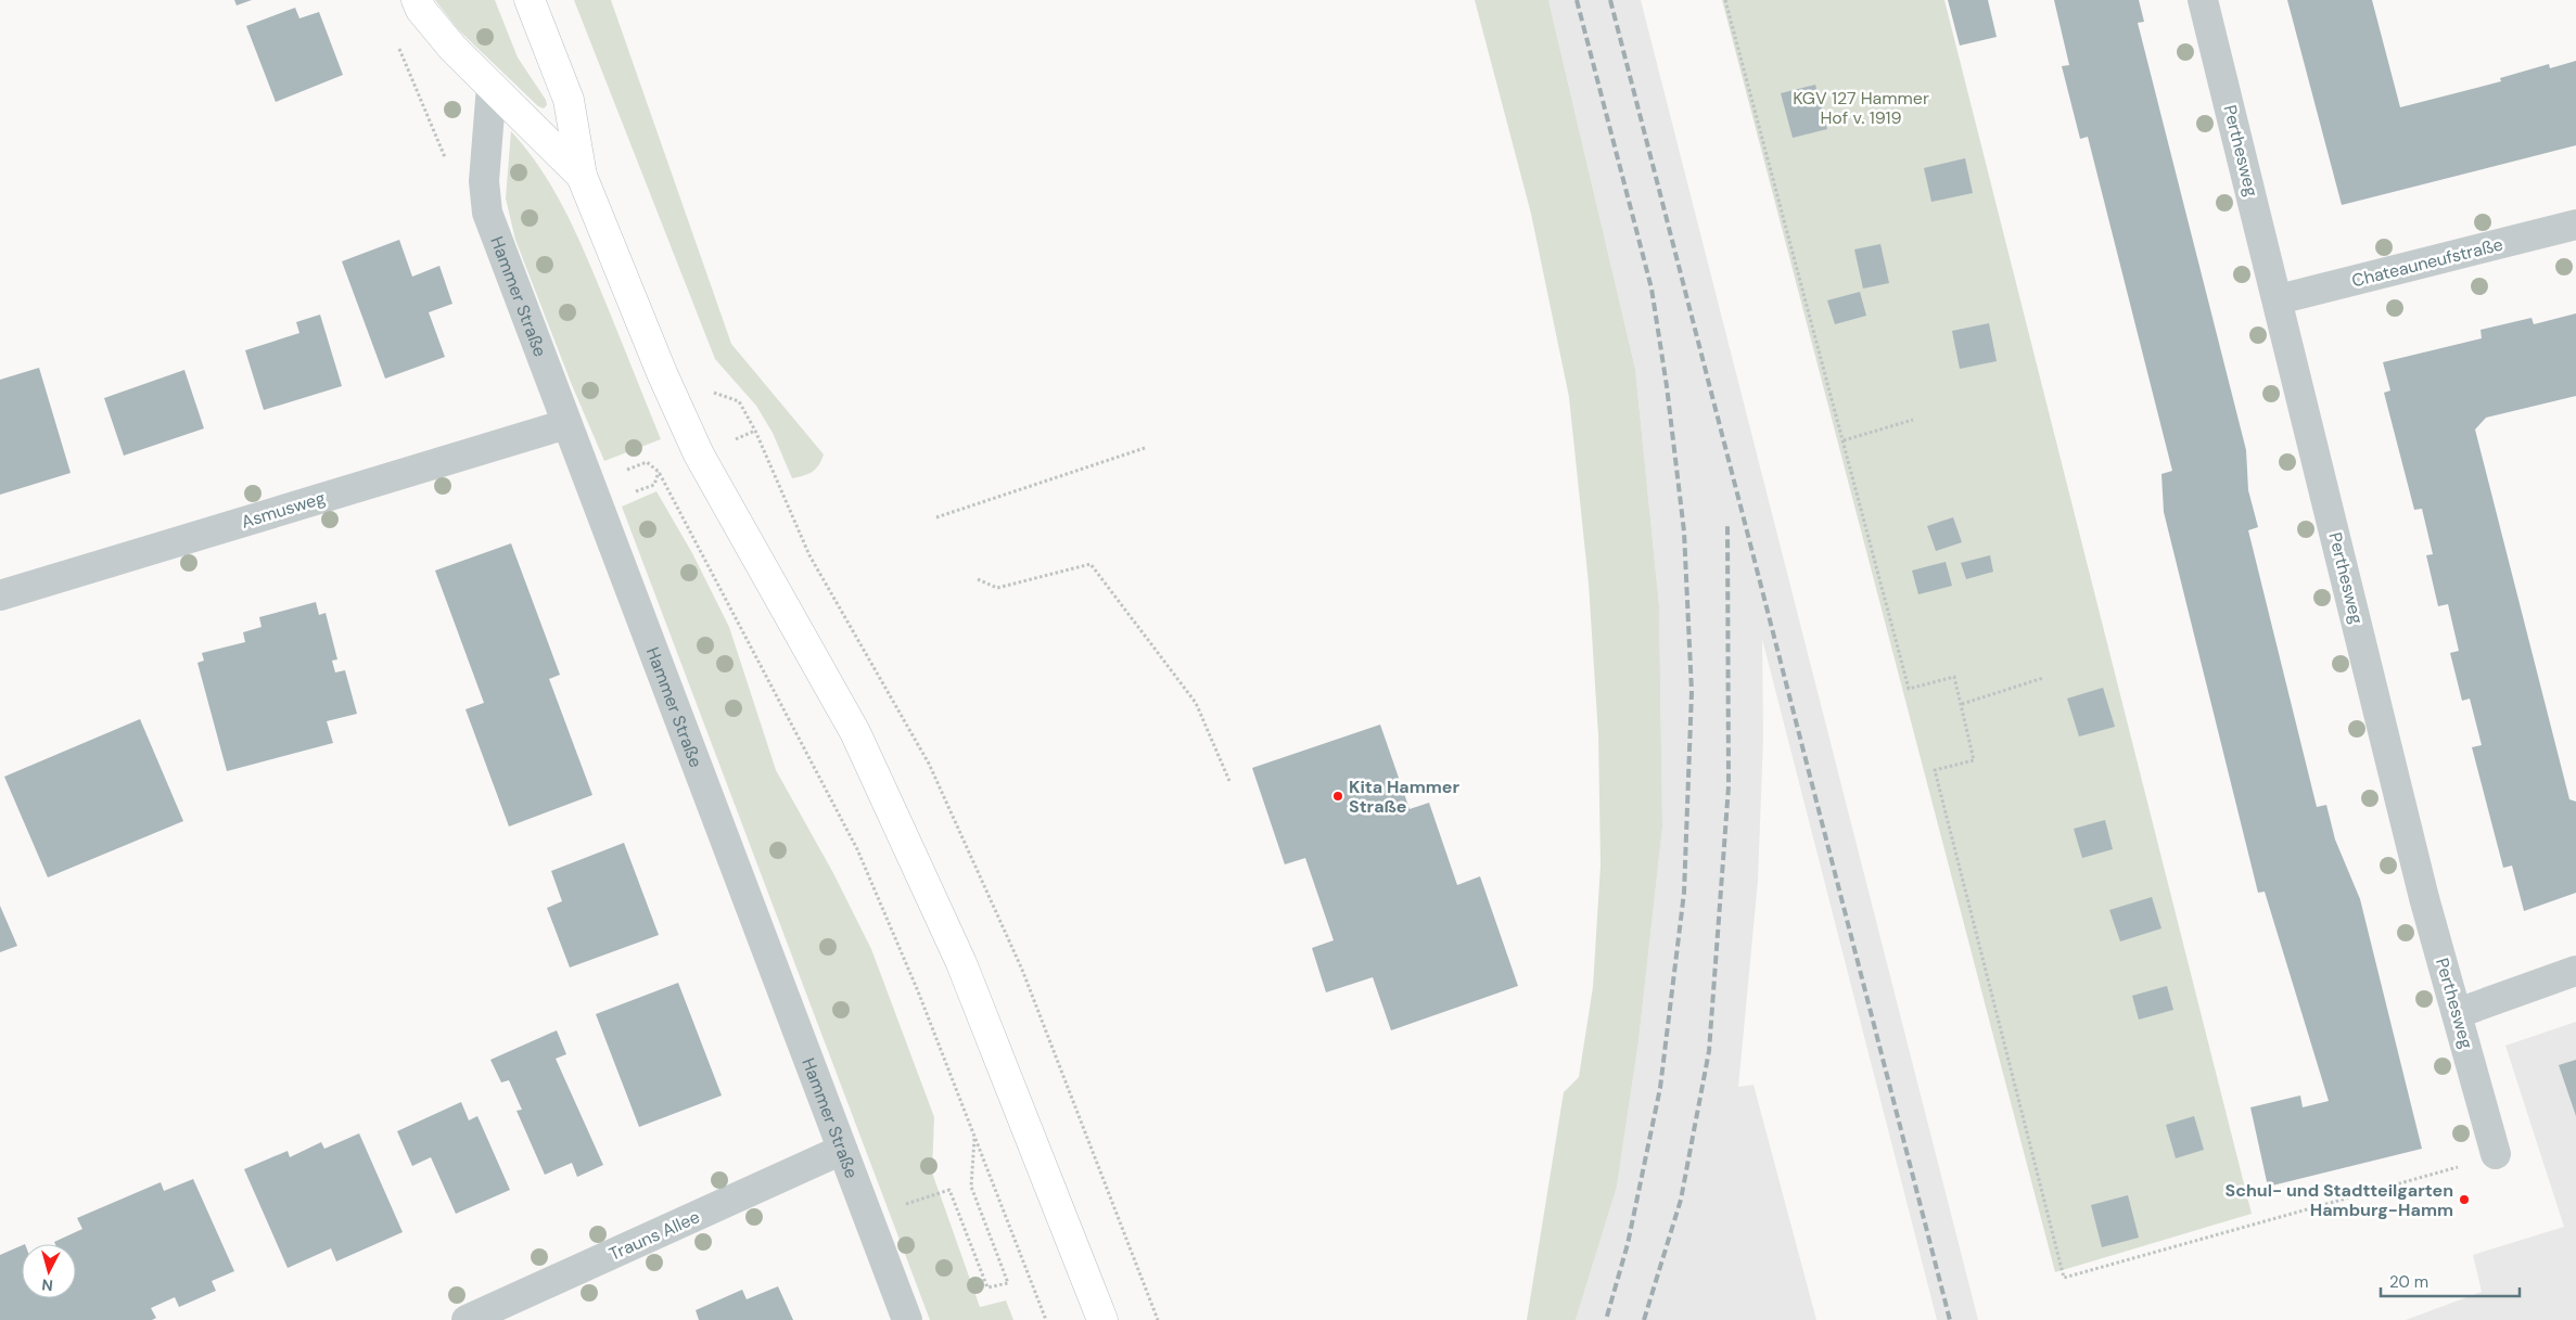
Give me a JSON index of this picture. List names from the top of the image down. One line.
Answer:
{"streets":{"street":["Perthesweg","Chateauneufstraße","Hammer Straße","Asmusweg","Trauns Allee"]},"crossings":[["Perthesweg","Chateauneufstraße"],["Hammer Straße","Asmusweg"],["Hammer Straße","Trauns Allee"]],"parks":["KGV 127 Hammer Hof v. 1919"],"places":["Kita Hammer Straße","Schul- und Stadtteilgarten Hamburg-Hamm"],"scale_bar":"20 m","north":"bottom"}
